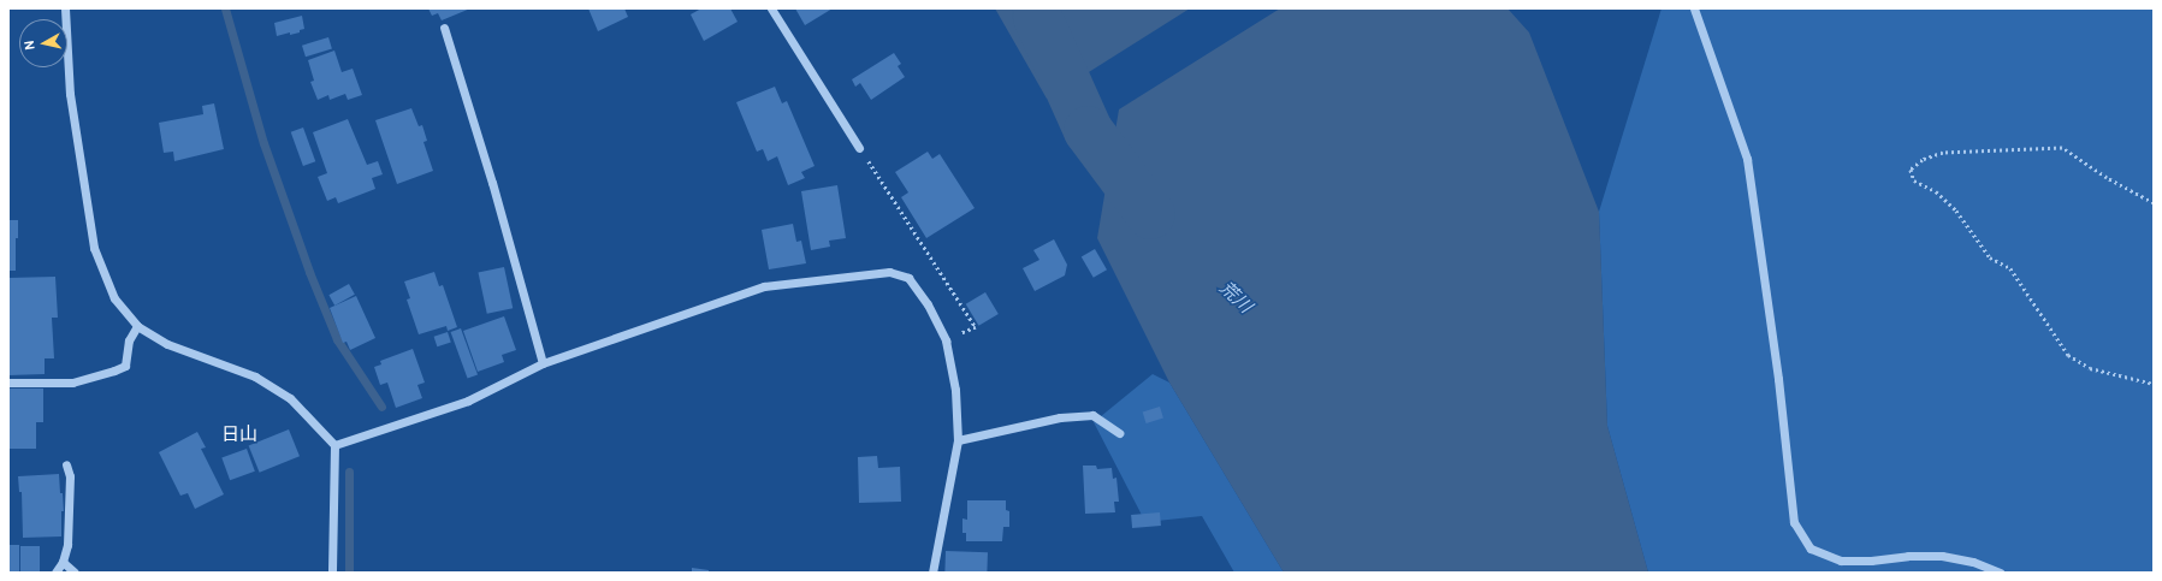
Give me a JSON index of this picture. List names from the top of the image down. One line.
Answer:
{"districts":["日山"],"water":["荒川"],"north":"left"}
